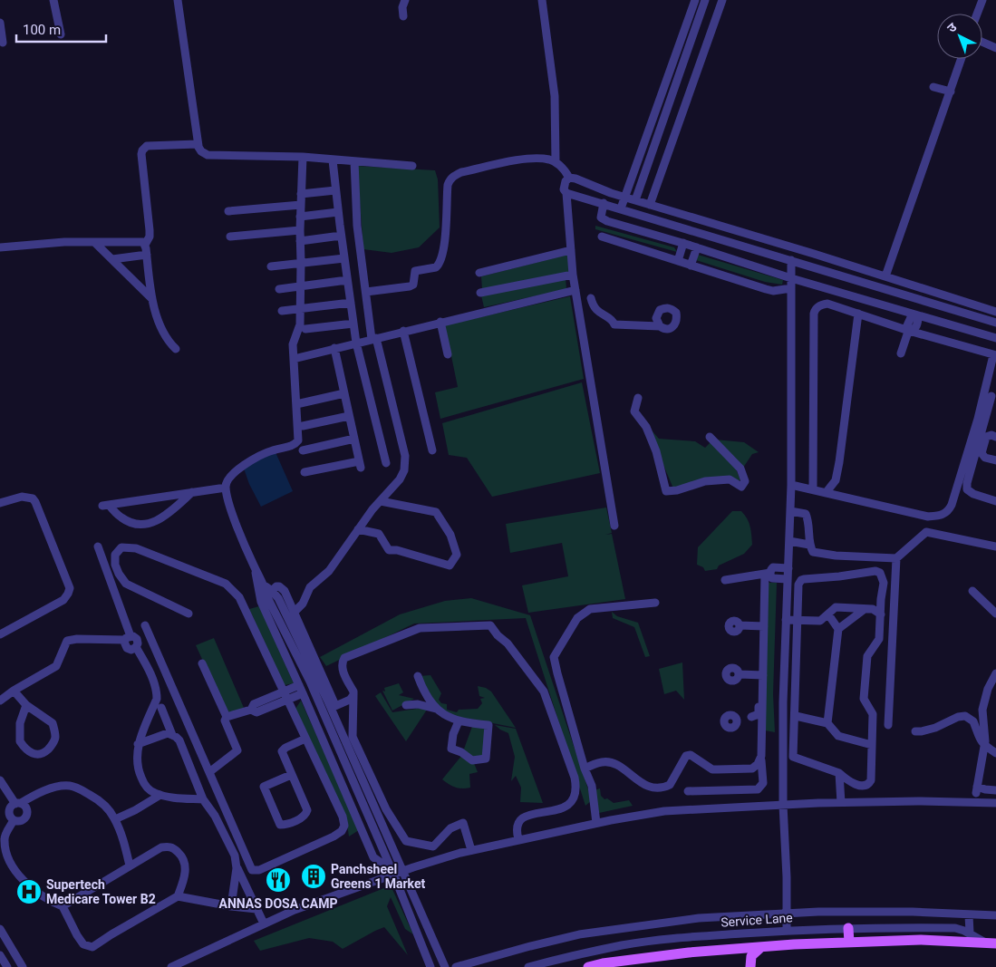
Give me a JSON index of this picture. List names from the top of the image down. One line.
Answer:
{"streets":{"street":["Service Lane"]},"places":{"building":["Panchsheel Greens 1 Market"],"restaurant":["ANNAS DOSA CAMP"],"hospital":["Supertech Medicare Tower B2"]},"scale_bar":"100 m","north":"top left"}
